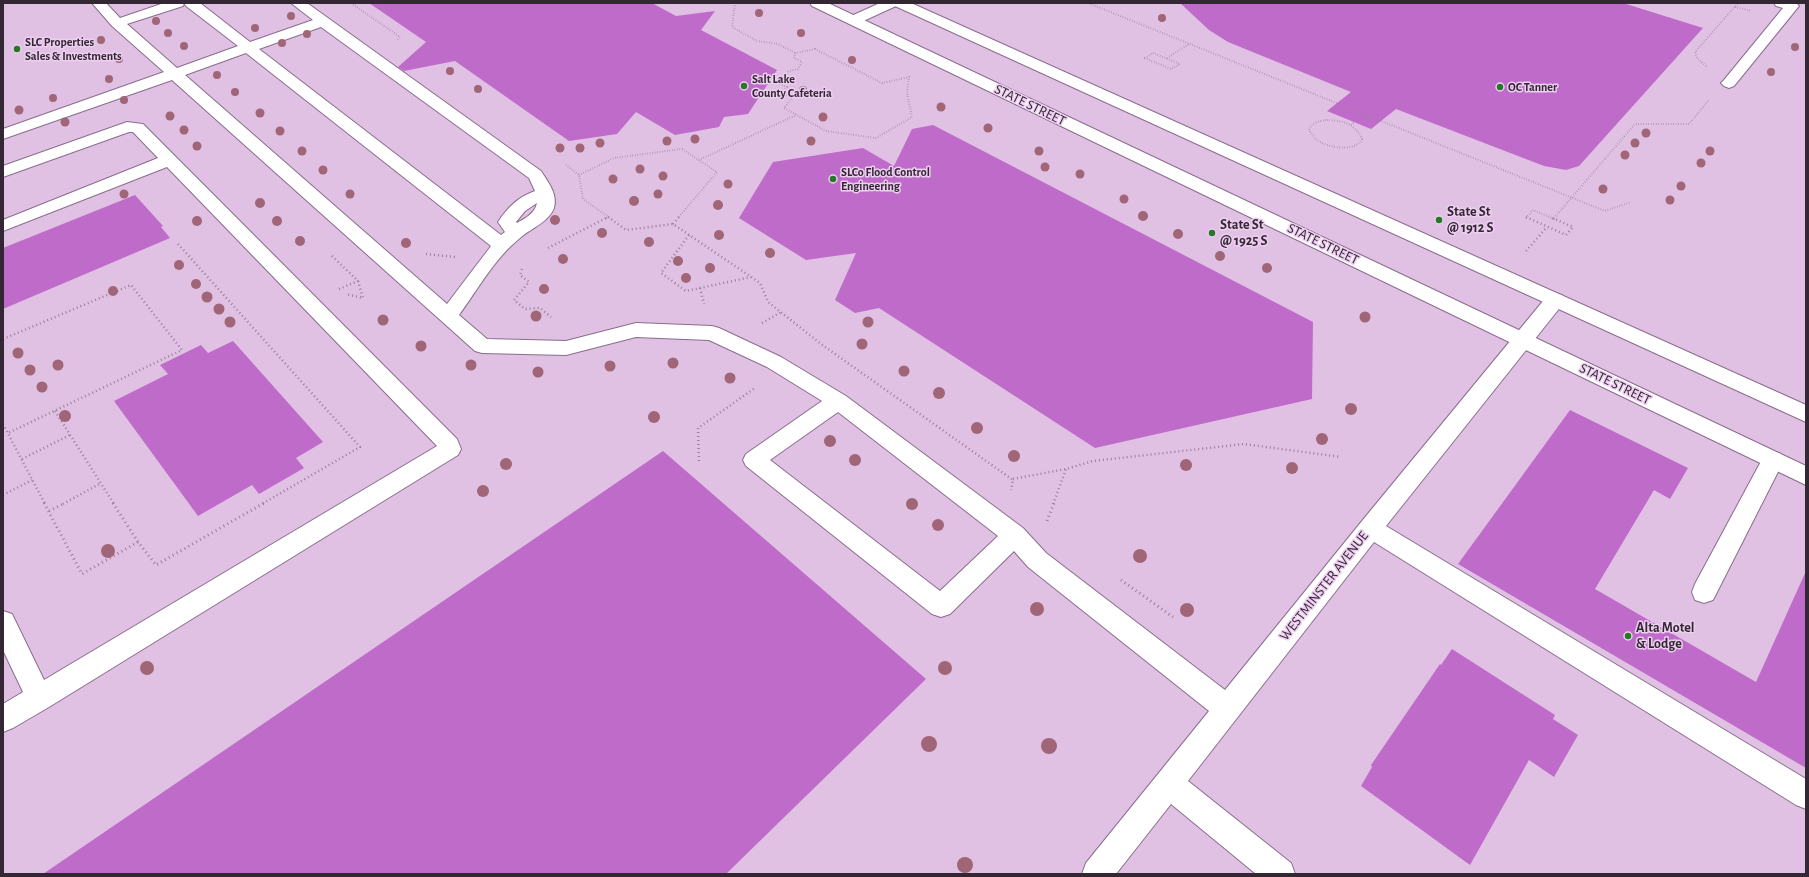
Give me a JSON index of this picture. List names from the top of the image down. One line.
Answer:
{"streets":{"main road":["STATE STREET","WESTMINSTER AVENUE"]},"crossings":[["STATE STREET","WESTMINSTER AVENUE"]],"places":["SLC Properties Sales & Investments","Salt Lake County Cafeteria","OC Tanner","SLCo Flood Control Engineering","State St @ 1912 S","State St @ 1925 S","Alta Motel & Lodge"]}
